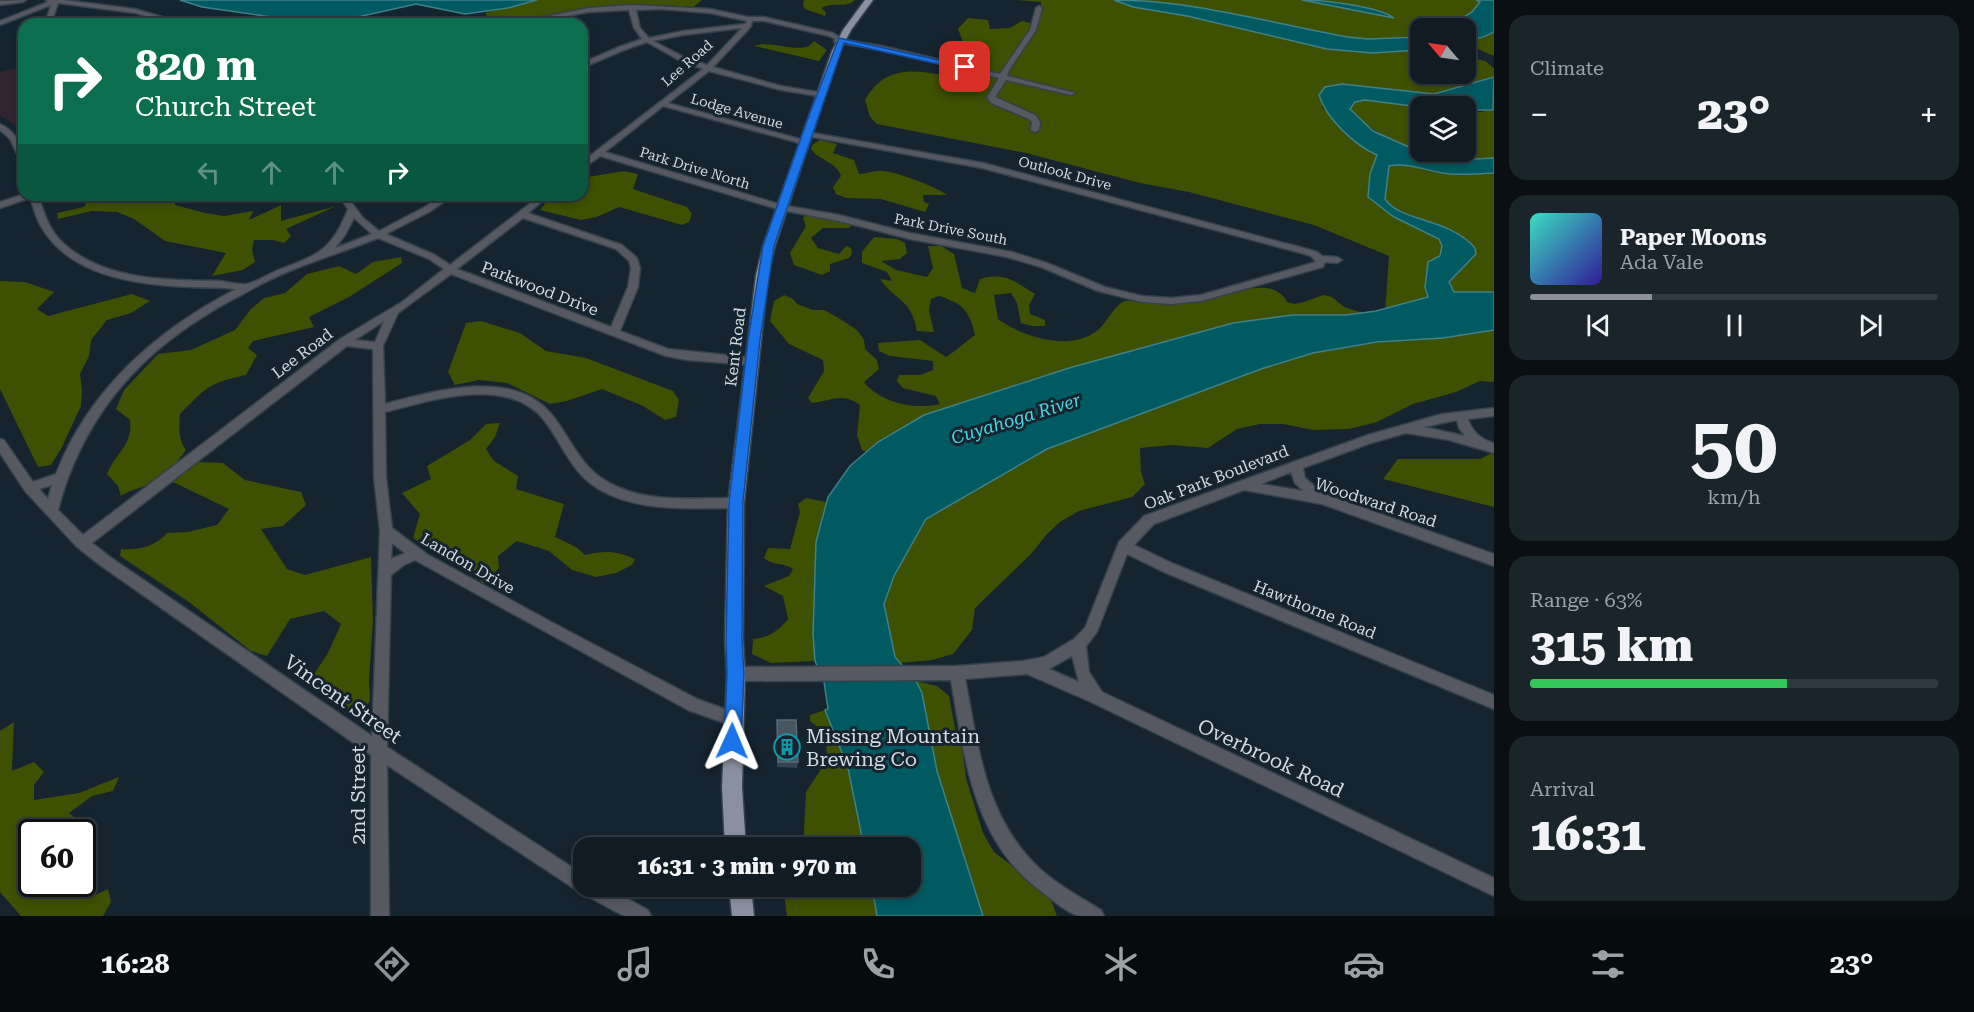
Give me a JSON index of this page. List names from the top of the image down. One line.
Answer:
{"streets":{"main road":["Kent Road"],"street":["Lee Road","Lodge Avenue","Park Drive North","Outlook Drive","Park Drive South","Parkwood Drive","Oak Park Boulevard","Woodward Road","Landon Drive","Hawthorne Road","Vincent Street","Overbrook Road","2nd Street"]},"crossings":[["Lee Road","Lodge Avenue"],["Lee Road","Park Drive North"],["Lee Road","Parkwood Drive"],["Lee Road","Vincent Street"],["Lodge Avenue","Outlook Drive"],["Lodge Avenue","Kent Road"],["Park Drive North","Park Drive South"],["Park Drive North","Kent Road"],["Outlook Drive","Park Drive South"],["Outlook Drive","Kent Road"],["Park Drive South","Kent Road"],["Parkwood Drive","Kent Road"],["Kent Road","Oak Park Boulevard"],["Kent Road","Landon Drive"],["Oak Park Boulevard","Woodward Road"],["Oak Park Boulevard","Hawthorne Road"],["Oak Park Boulevard","Overbrook Road"],["Landon Drive","2nd Street"],["Vincent Street","2nd Street"]],"water":["Cuyahoga River"],"places":{"building":["Missing Mountain Brewing Co"]},"north":"top left","page":{"tile":["Climate",["50","km/h"],["Range · 63%","315 km"],["Arrival","16:31"]],"turn":["820 m","Church Street"],"heat":["−","23°","+"],"song":["Paper Moons","Ada Vale"],"limit":"60","trip":"16:31 · 3 min · 970 m","tabs":["16:28","23°"]}}
